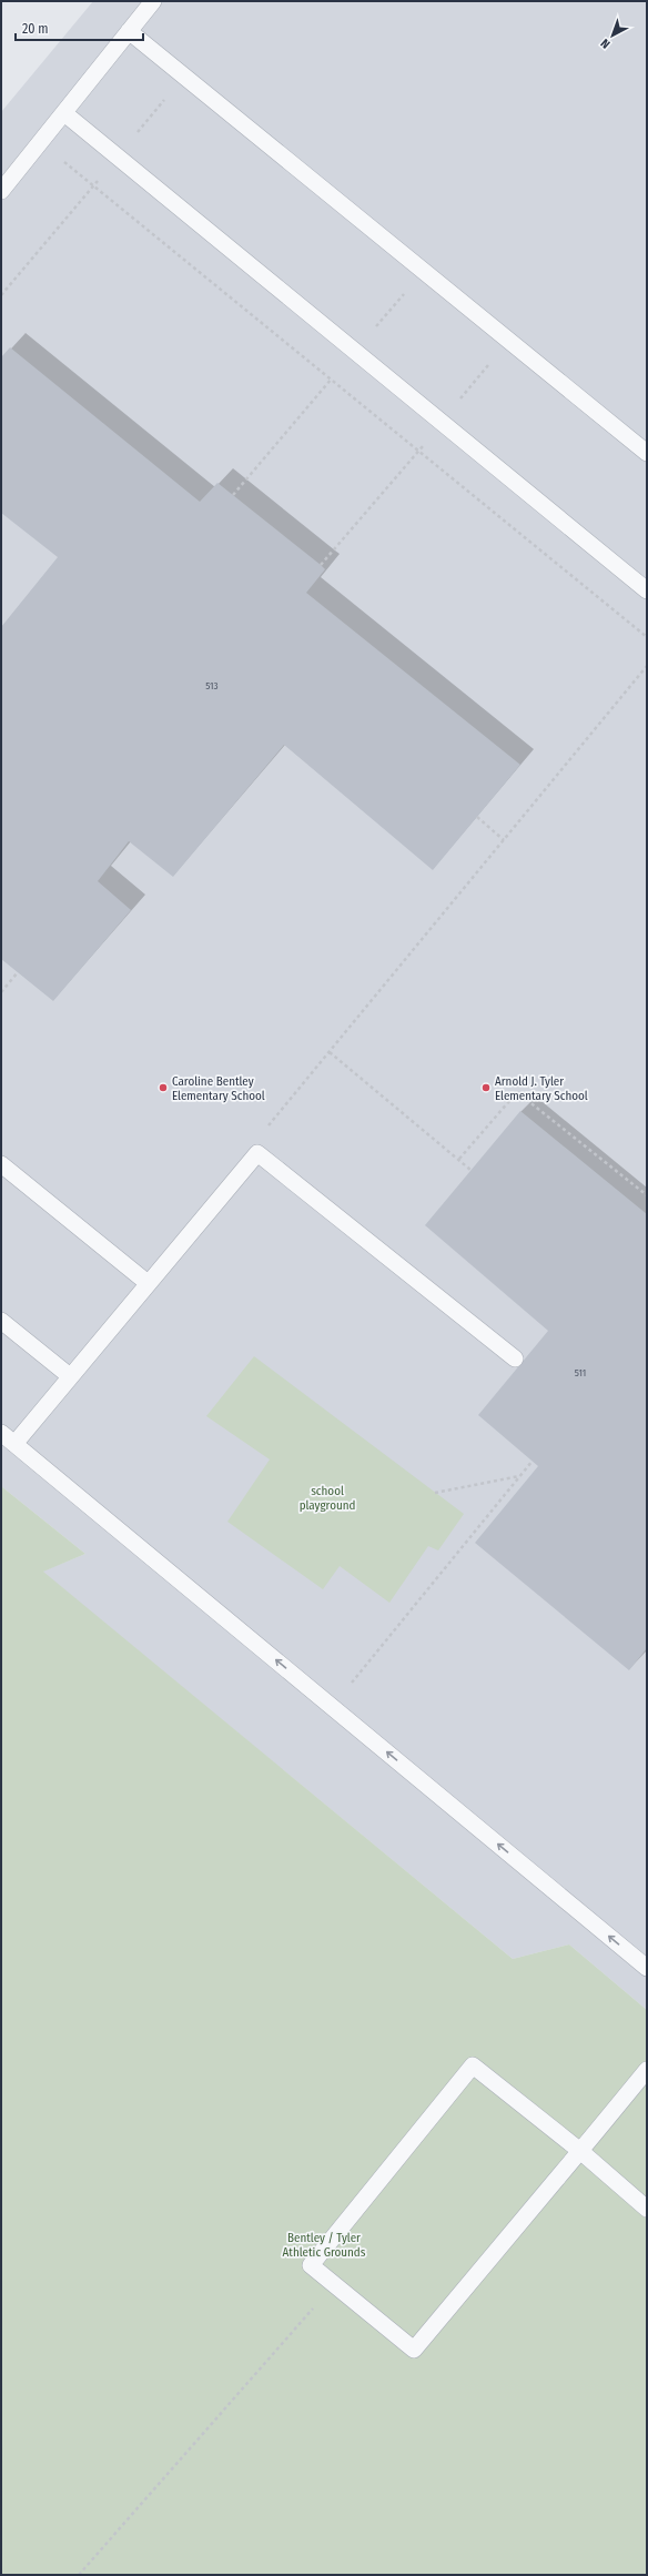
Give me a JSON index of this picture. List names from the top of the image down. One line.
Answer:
{"parks":["school playground","Bentley / Tyler Athletic Grounds"],"places":["Caroline Bentley Elementary School","Arnold J. Tyler Elementary School"],"house_numbers":["513","511"],"scale_bar":"20 m","north":"bottom left"}
